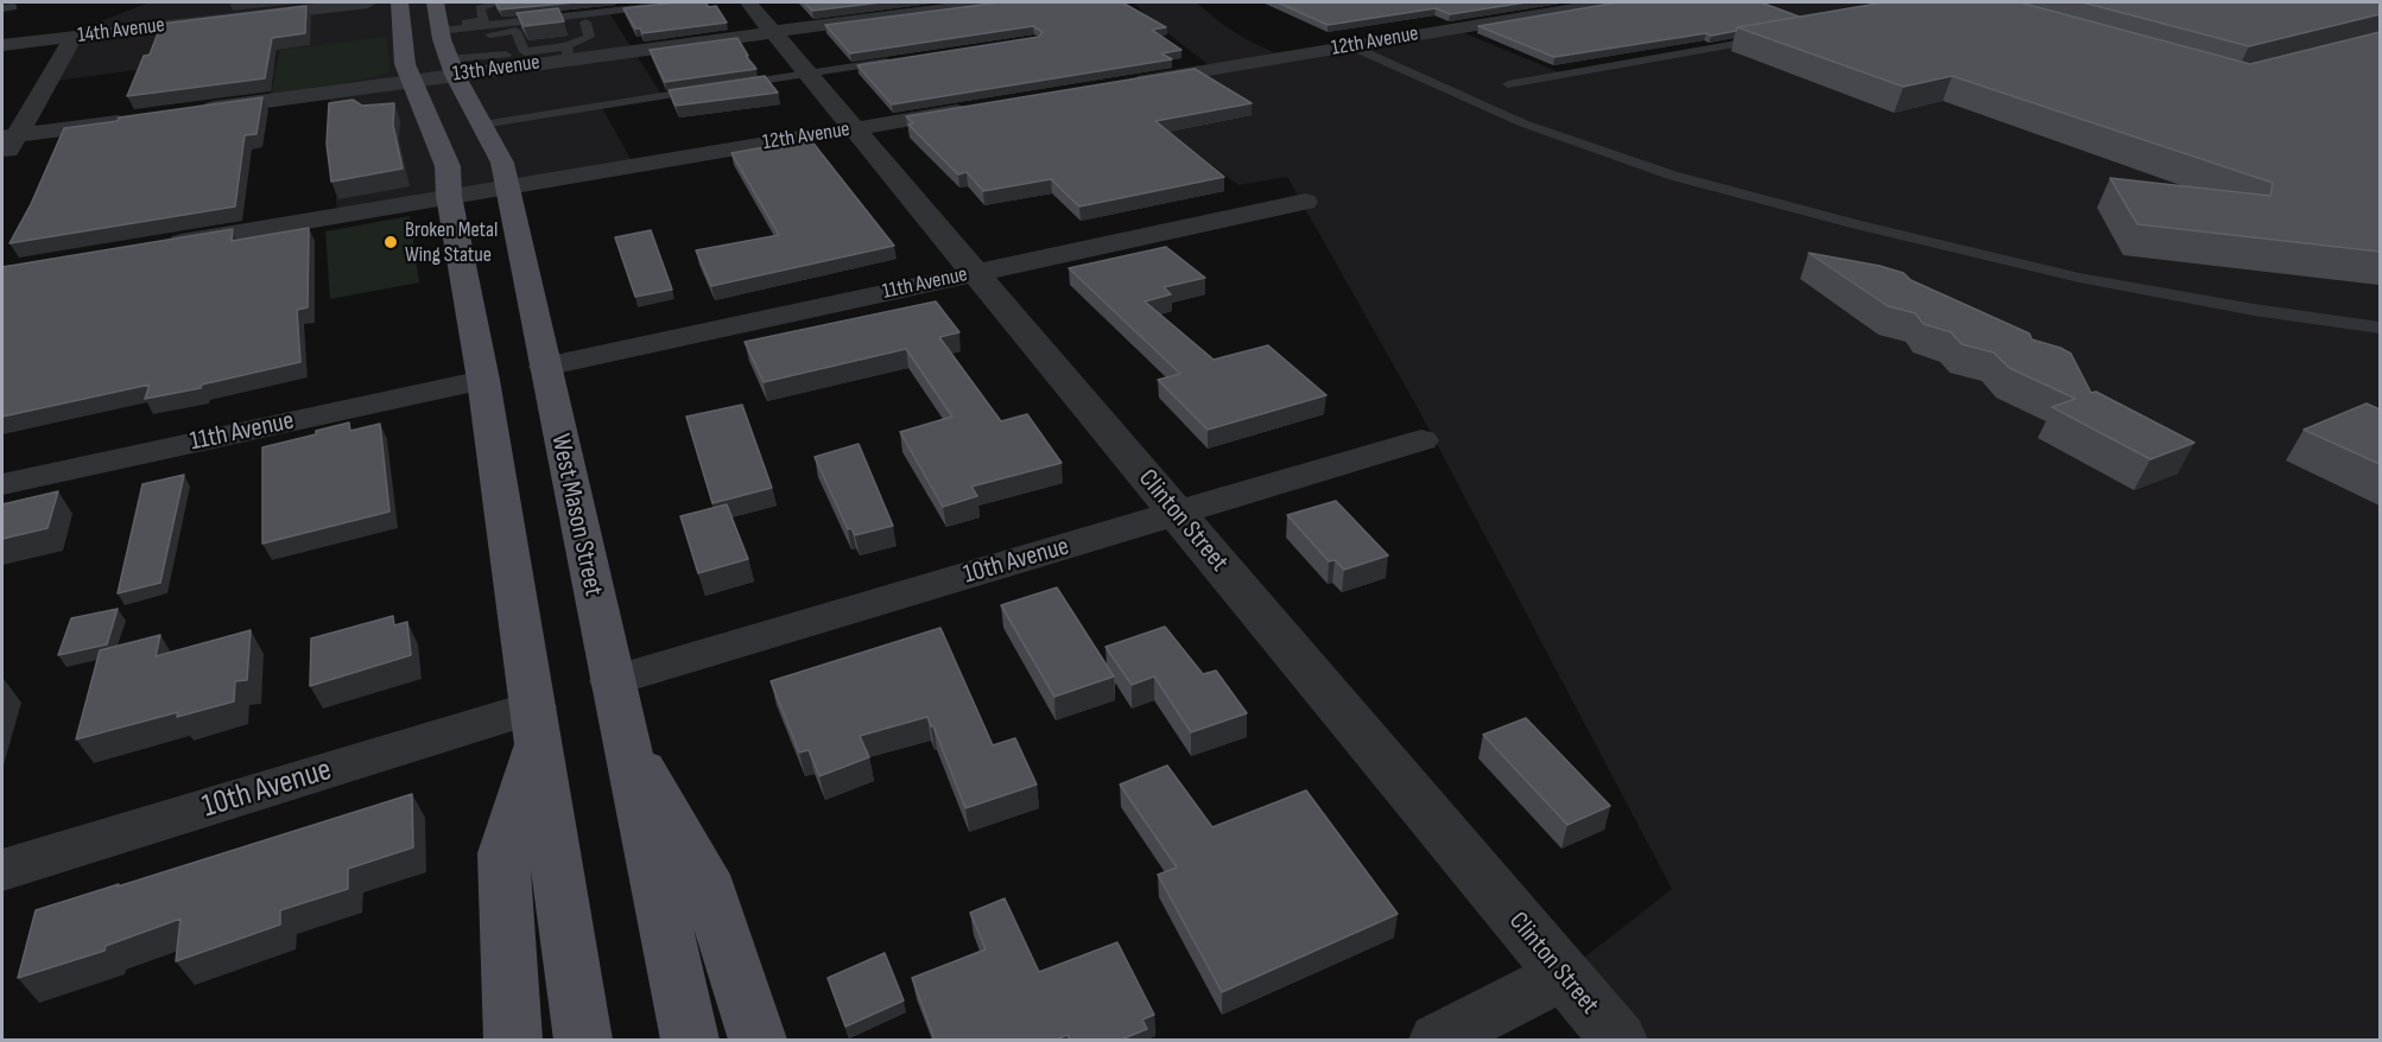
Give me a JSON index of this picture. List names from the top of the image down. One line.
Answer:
{"streets":{"main road":["West Mason Street"],"street":["14th Avenue","12th Avenue","13th Avenue","11th Avenue","Clinton Street","10th Avenue"]},"crossings":[["12th Avenue","West Mason Street"],["12th Avenue","Clinton Street"],["13th Avenue","West Mason Street"],["13th Avenue","Clinton Street"],["11th Avenue","West Mason Street"],["11th Avenue","Clinton Street"],["West Mason Street","10th Avenue"],["Clinton Street","10th Avenue"]],"places":["Broken Metal Wing Statue"]}
